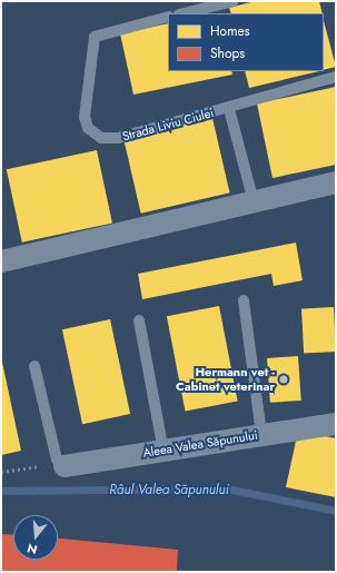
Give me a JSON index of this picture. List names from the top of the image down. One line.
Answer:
{"streets":{"street":["Aleea Valea Săpunului"],"lane":["Strada Liviu Ciulei"]},"water":["Râul Valea Săpunului"],"places":["Hermann vet - Cabinet veterinar"],"legend":["Homes","Shops"],"north":"bottom"}
